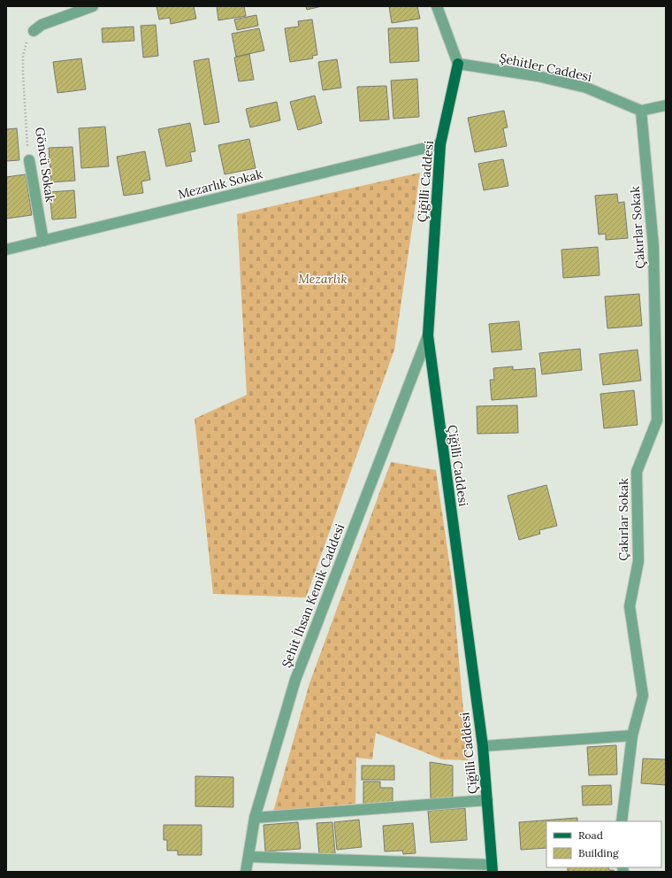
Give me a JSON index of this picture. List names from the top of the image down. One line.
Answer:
{"streets":{"main road":["Çiğilli Caddesi"],"street":["Şehitler Caddesi","Göncü Sokak","Mezarlık Sokak","Çakırlar Sokak","Şehit İhsan Kemik Caddesi"]},"crossings":[["Şehitler Caddesi","Çiğilli Caddesi"],["Şehitler Caddesi","Çakırlar Sokak"],["Göncü Sokak","Mezarlık Sokak"],["Çiğilli Caddesi","Mezarlık Sokak"],["Çiğilli Caddesi","Şehit İhsan Kemik Caddesi"]],"parks":["Mezarlık"],"legend":["Road","Building"]}
